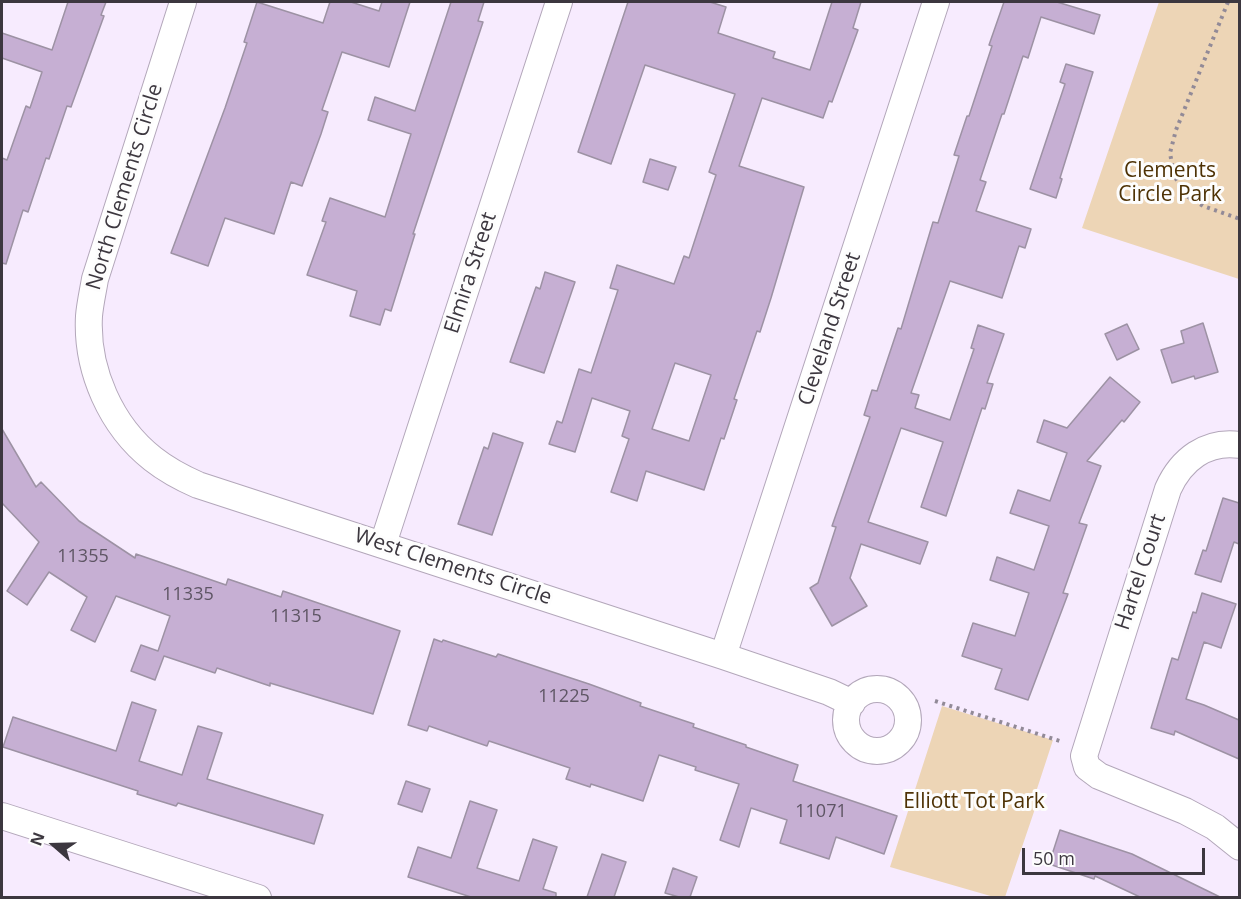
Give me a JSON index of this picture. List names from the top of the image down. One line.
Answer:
{"streets":{"street":["North Clements Circle","Elmira Street","Cleveland Street","West Clements Circle","Hartel Court"]},"crossings":[["North Clements Circle","West Clements Circle"],["Elmira Street","West Clements Circle"],["Cleveland Street","West Clements Circle"]],"parks":["Clements Circle Park","Elliott Tot Park"],"house_numbers":["11355","11335","11315","11225","11071"],"scale_bar":"50 m","north":"left"}
